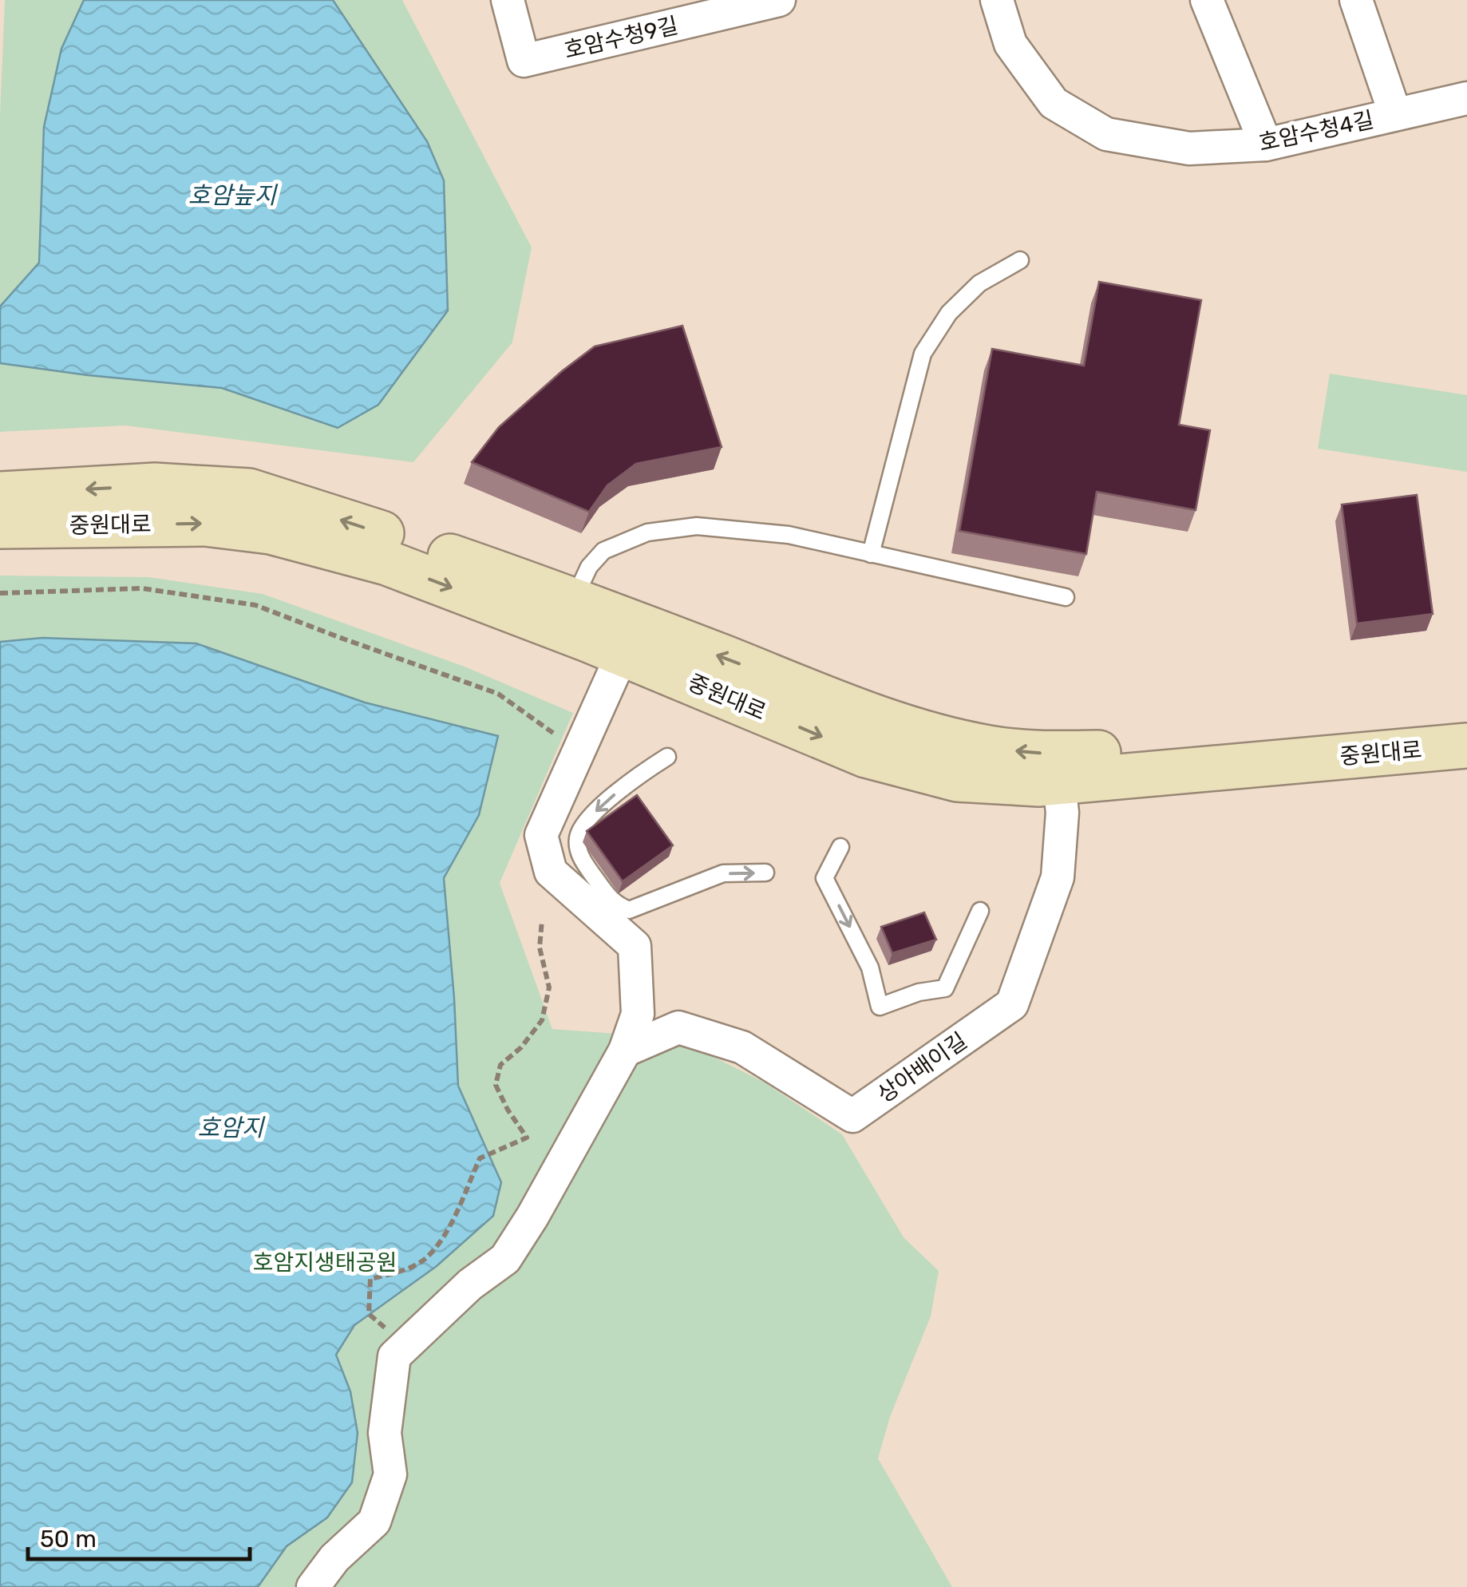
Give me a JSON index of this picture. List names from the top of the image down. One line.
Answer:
{"streets":{"main road":["중원대로"],"street":["호암수청9길","호암수청4길","상아배이길"]},"crossings":[["중원대로","상아배이길"]],"water":["호암늪지","호암지"],"parks":["호암지생태공원"],"scale_bar":"50 m"}
